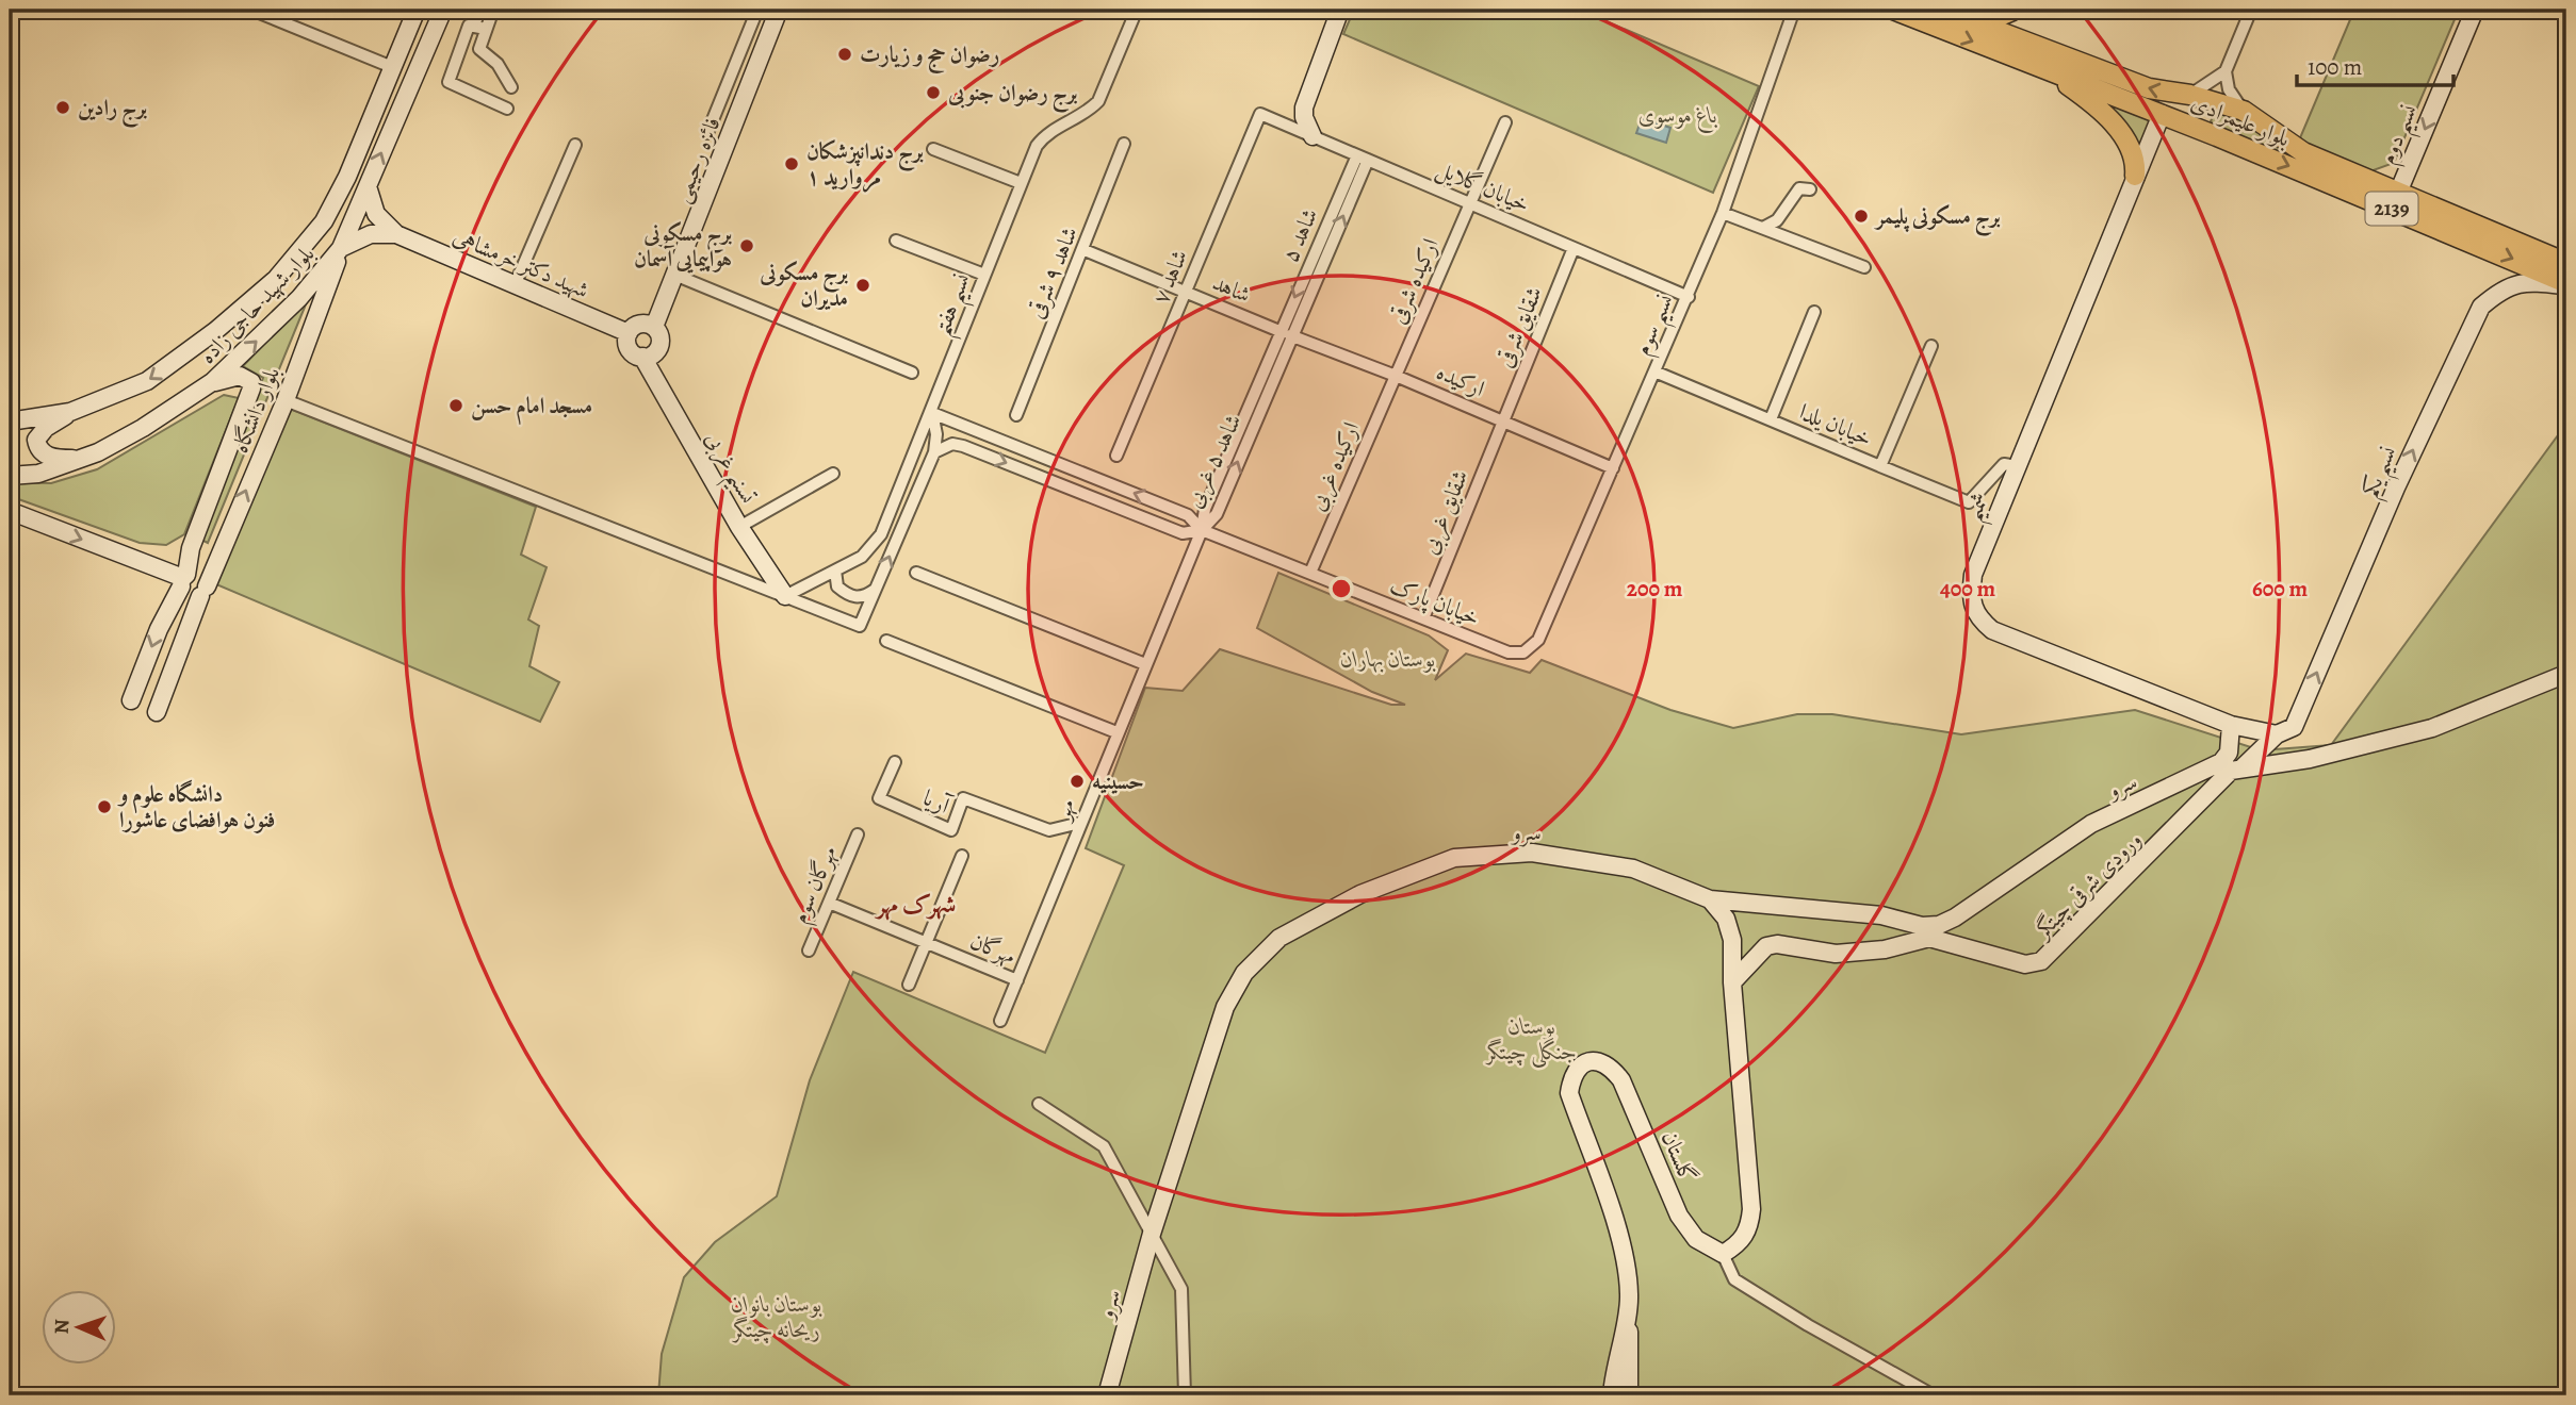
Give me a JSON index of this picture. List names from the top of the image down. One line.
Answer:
{"streets":{"main road":["بلوار علیمرادی","2139"],"street":["نسیم دوم","فائزه رحیمی","خیابان گلایل","شاهد ۵","شهید دکتر خرمشاهی","شاهد ۹ شرقی","شاهد ۷","ارکیده شرقی","شاهد","بلوار شهید حاجی زاده","نسیم هفتم","نسیم سوم","شقایق شرقی","ارکیده","بلوار دانشگاه","خیابان یلدا","شاهد ۵ غربی","ارکیده غربی","تسنیم غربی","نسیم یکم","شمیم","شقایق غربی","خیابان پارک","سرو","آریا","مهر","مهرگان سوم","ورودی شرقی چیتگر","مهرگان","گلستان"]},"crossings":[["بلوار علیمرادی","نسیم دوم"],["بلوار علیمرادی","نسیم یکم"],["بلوار علیمرادی","شمیم"],["فائزه رحیمی","شهید دکتر خرمشاهی"],["فائزه رحیمی","تسنیم غربی"],["خیابان گلایل","شاهد ۵"],["خیابان گلایل","شاهد ۷"],["خیابان گلایل","ارکیده شرقی"],["خیابان گلایل","نسیم سوم"],["خیابان گلایل","شقایق شرقی"],["شاهد ۵","شاهد"],["شاهد ۵","ارکیده"],["شاهد ۵","شاهد ۵ غربی"],["شهید دکتر خرمشاهی","بلوار شهید حاجی زاده"],["شهید دکتر خرمشاهی","تسنیم غربی"],["شاهد ۹ شرقی","شاهد"],["شاهد ۷","شاهد"],["ارکیده شرقی","ارکیده"],["ارکیده شرقی","ارکیده غربی"],["شاهد","ارکیده"],["شاهد","شاهد ۵ غربی"],["بلوار شهید حاجی زاده","بلوار دانشگاه"],["نسیم هفتم","تسنیم غربی"],["نسیم هفتم","خیابان پارک"],["نسیم سوم","ارکیده"],["نسیم سوم","خیابان یلدا"],["نسیم سوم","خیابان پارک"],["شقایق شرقی","ارکیده"],["شقایق شرقی","شقایق غربی"],["ارکیده","شاهد ۵ غربی"],["ارکیده","ارکیده غربی"],["ارکیده","شقایق غربی"],["شاهد ۵ غربی","خیابان پارک"],["شاهد ۵ غربی","مهر"],["ارکیده غربی","خیابان پارک"],["نسیم یکم","شمیم"],["نسیم یکم","سرو"],["نسیم یکم","ورودی شرقی چیتگر"],["شقایق غربی","خیابان پارک"],["خیابان پارک","مهر"],["سرو","ورودی شرقی چیتگر"],["آریا","مهر"],["مهر","مهرگان"],["مهرگان سوم","مهرگان"]],"one_way":["نسیم دوم","نسیم یکم"],"districts":["شهرک مهر"],"parks":["باغ موسوی","بوستان بهاران","بوستان جنگلی چیتگر","بوستان بانوان ریحانه چیتگر"],"places":["رضوان حج و زیارت","برج رضوان جنوبی","برج رادین","برج دندانپزشکان مروارید ۱","برج مسکونی پلیمر","برج مسکونی هواپیمایی آسمان","برج مسکونی مدیران","مسجد امام حسن","حسینیه","دانشگاه علوم و فنون هوافضای عاشورا"],"scale_bar":"100 m","north":"left","rings":["200 m","400 m","600 m"]}
